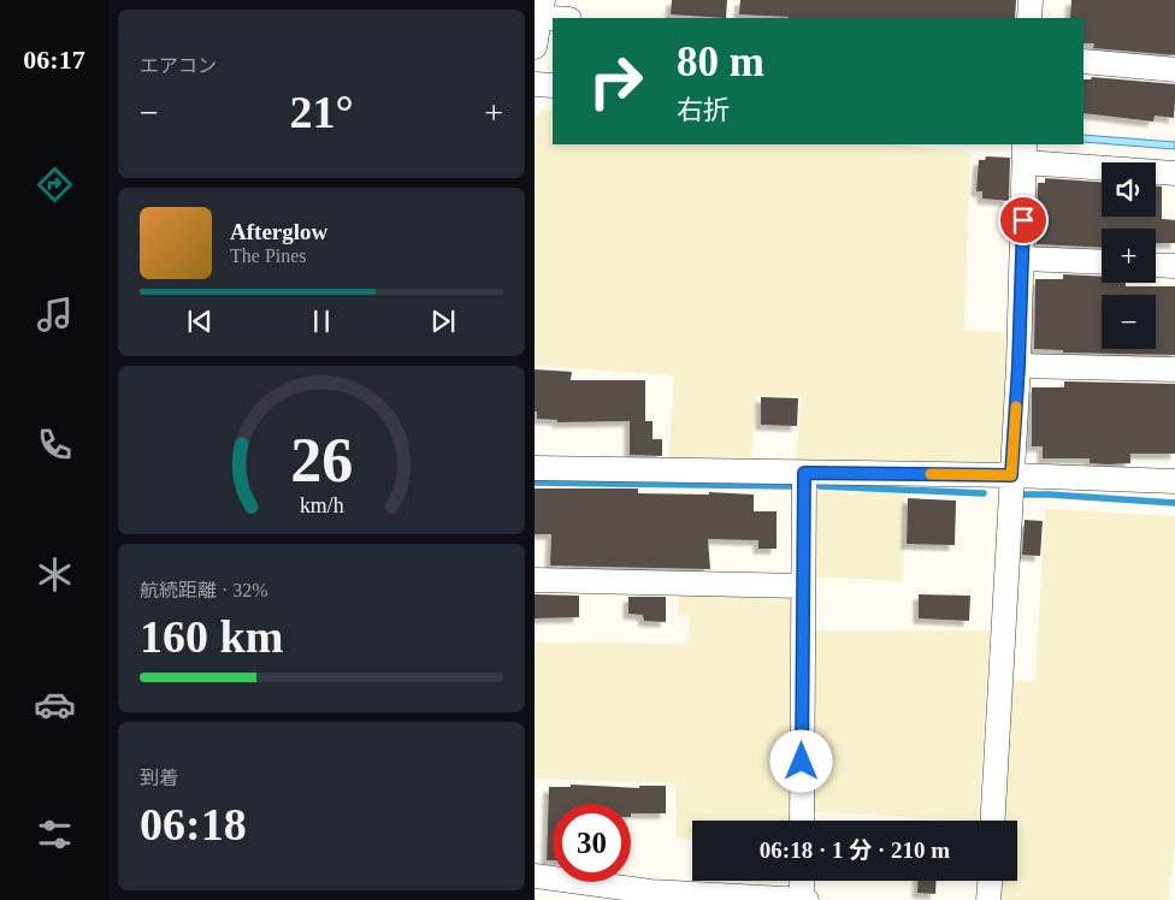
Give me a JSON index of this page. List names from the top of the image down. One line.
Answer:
{"page":{"tabs":"06:17","tile":["エアコン",["航続距離 · 32%","160 km"],["到着","06:18"]],"turn":["80 m","右折"],"heat":["−","21°","+"],"map_buttons":["+","−"],"song":["Afterglow","The Pines"],"limit":"30","trip":"06:18 · 1 分 · 210 m","gauge":["26","km/h"]}}
